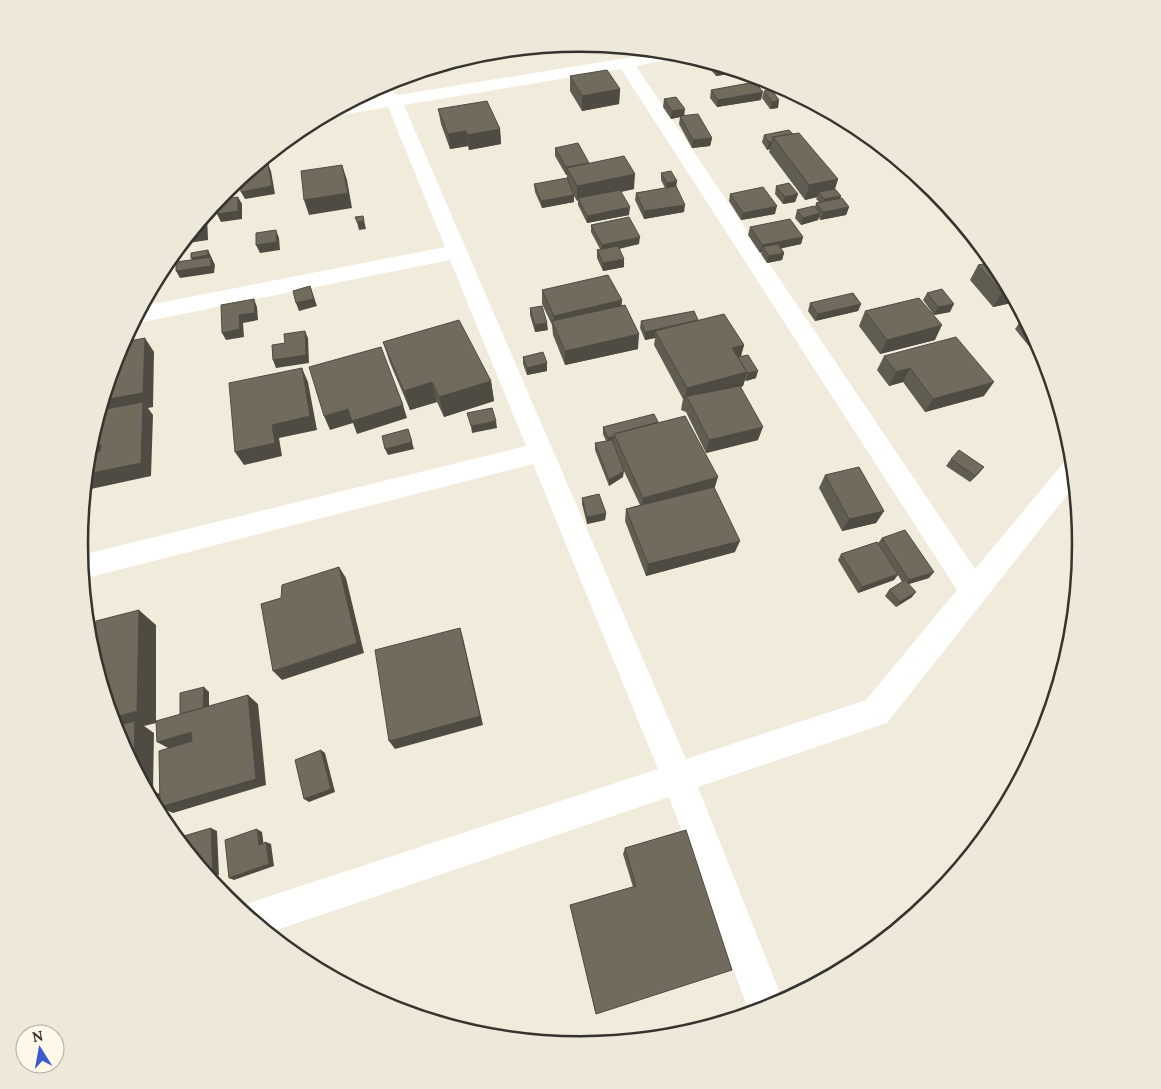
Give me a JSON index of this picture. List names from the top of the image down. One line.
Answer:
{"north":"top"}
